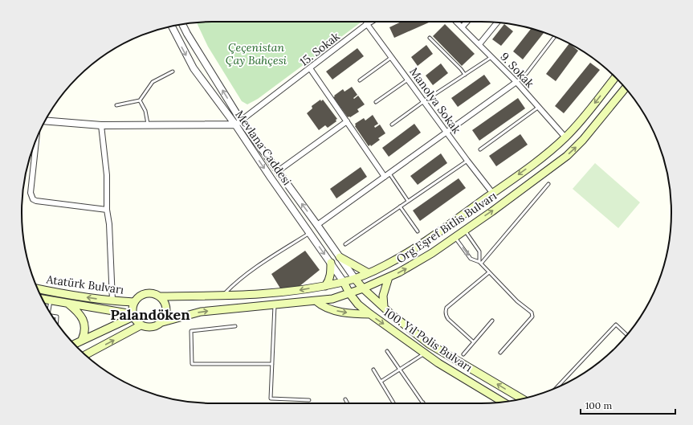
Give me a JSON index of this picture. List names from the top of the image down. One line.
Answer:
{"streets":{"main road":["Org Eşref Bitlis Bulvarı","Atatürk Bulvarı","100. Yıl Polis Bulvarı"],"street":["15. Sokak","9. Sokak","Manolya Sokak","Mevlana Caddesi"]},"crossings":[["15. Sokak","Manolya Sokak"],["15. Sokak","Mevlana Caddesi"],["Mevlana Caddesi","100. Yıl Polis Bulvarı"],["Org Eşref Bitlis Bulvarı","Atatürk Bulvarı"],["Org Eşref Bitlis Bulvarı","100. Yıl Polis Bulvarı"]],"districts":["Palandöken"],"parks":["Çeçenistan Çay Bahçesi"],"scale_bar":"100 m"}
